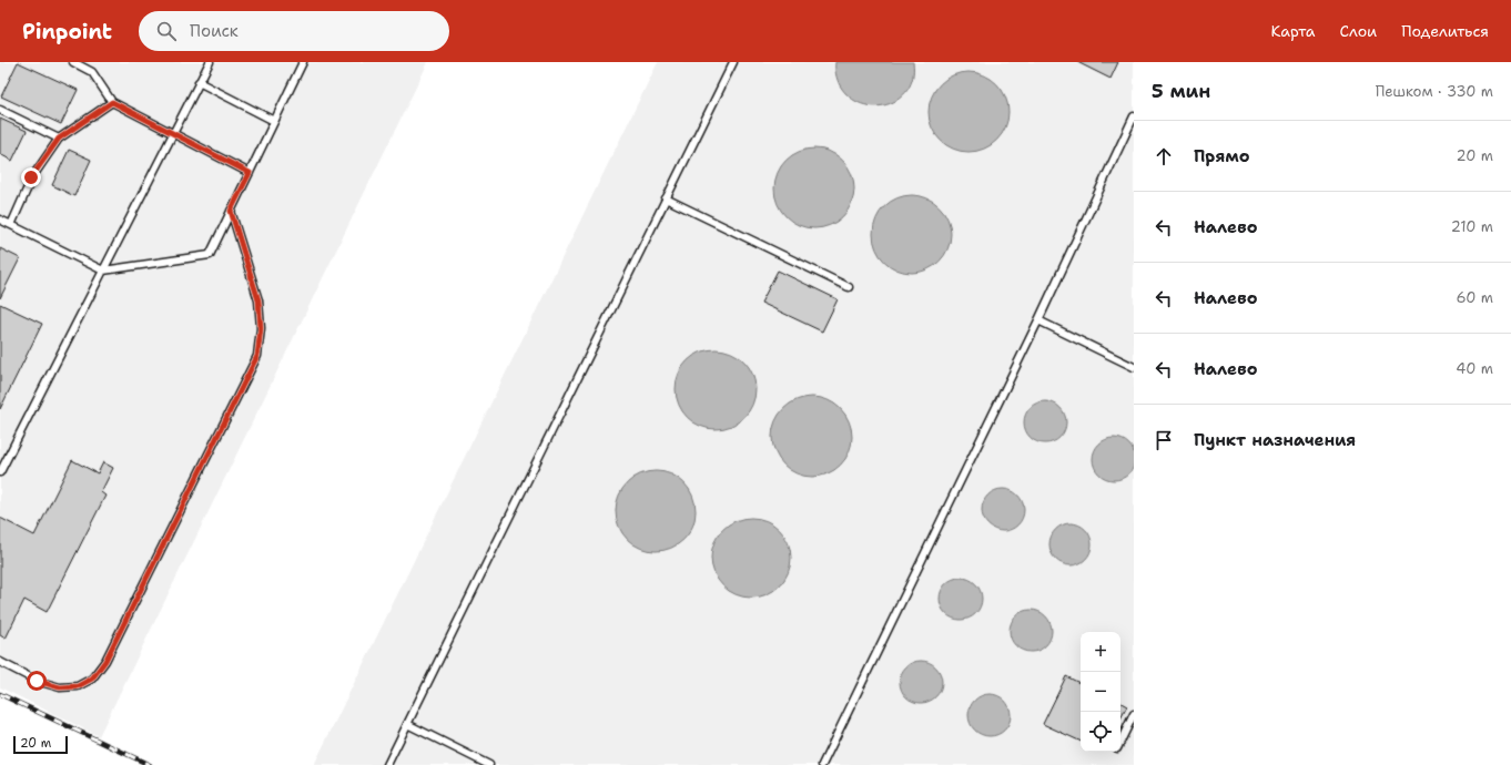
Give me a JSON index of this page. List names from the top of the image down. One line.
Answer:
{"scale_bar":"20 m","page":{"header":"Pinpoint","search":"Поиск","nav":["Карта","Слои","Поделиться"],"heading":["5 мин","Пешком · 330 m"],"list":[["Прямо","20 m"],["Налево","210 m"],["Налево","60 m"],["Налево","40 m"],"Пункт назначения"],"map_buttons":["+","−"],"scale":"20 m"}}
